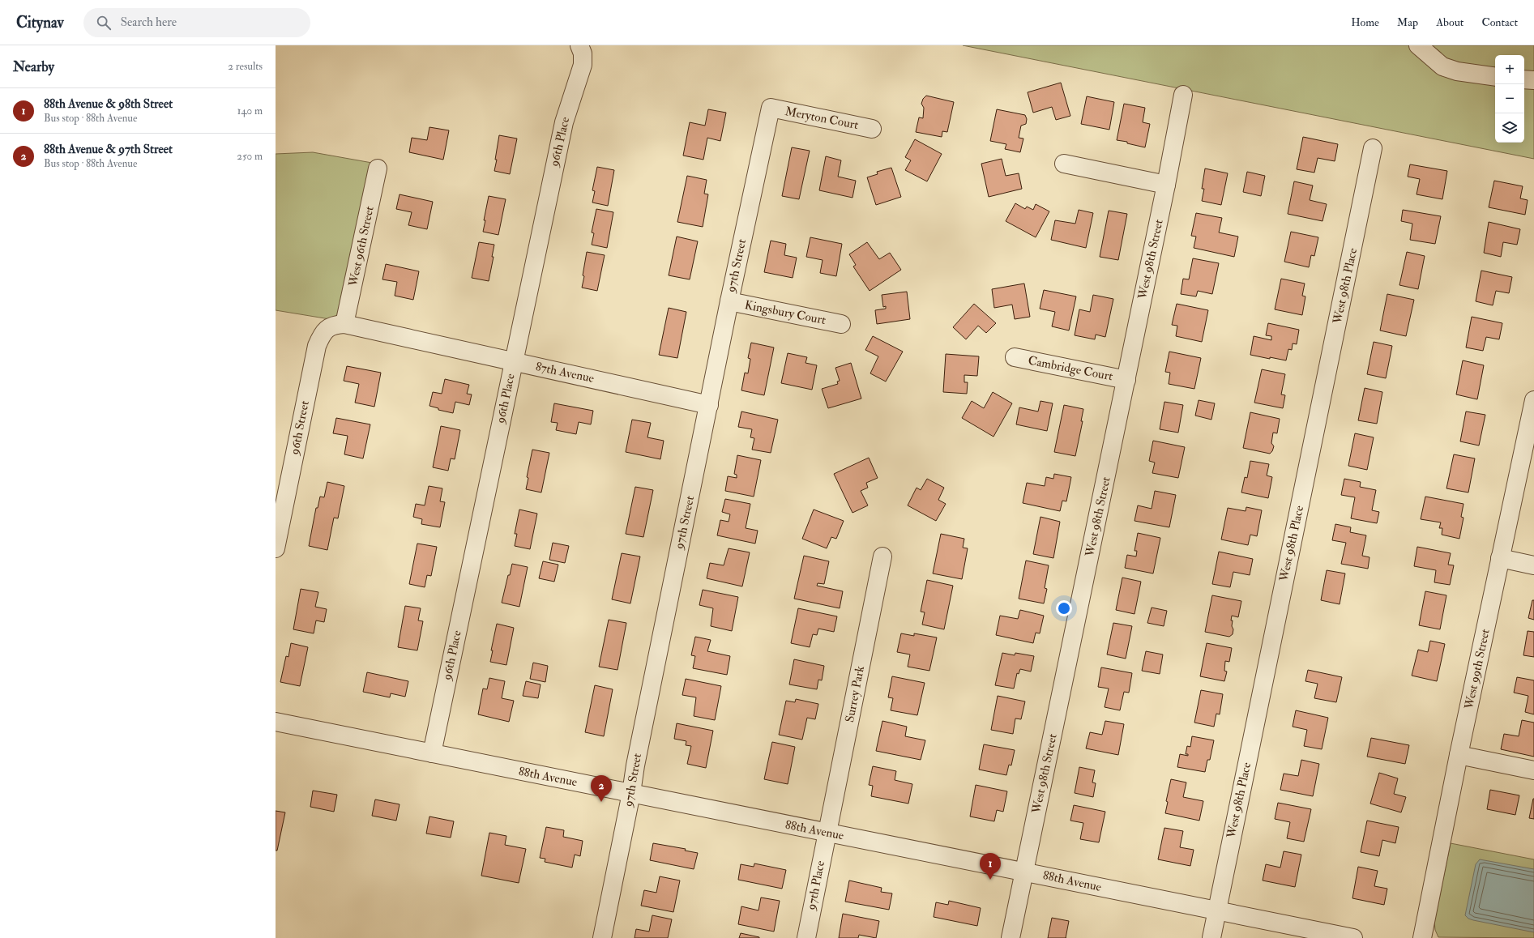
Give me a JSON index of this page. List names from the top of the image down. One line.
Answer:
{"streets":{"street":["Meryton Court","96th Place","West 96th Street","West 98th Street","97th Street","West 98th Place","Kingsbury Court","Cambridge Court","87th Avenue","96th Street","West 99th Street","Surrey Park","88th Avenue","97th Place"]},"crossings":[["Meryton Court","97th Street"],["96th Place","87th Avenue"],["96th Place","88th Avenue"],["West 96th Street","87th Avenue"],["West 96th Street","96th Street"],["West 98th Street","Cambridge Court"],["West 98th Street","88th Avenue"],["97th Street","Kingsbury Court"],["97th Street","87th Avenue"],["97th Street","88th Avenue"],["West 98th Place","88th Avenue"],["87th Avenue","96th Street"],["Surrey Park","88th Avenue"],["Surrey Park","97th Place"],["88th Avenue","97th Place"]],"page":{"header":"Citynav","search":"Search here","nav":["Home","Map","About","Contact"],"heading":["Nearby","2 results"],"map_buttons":["+","−"],"list":[{"mark":"1","name":"88th Avenue & 98th Street","note":"Bus stop · 88th Avenue","value":"140 m"},{"mark":"2","name":"88th Avenue & 97th Street","note":"Bus stop · 88th Avenue","value":"250 m"}],"pins":["2","1"]}}
